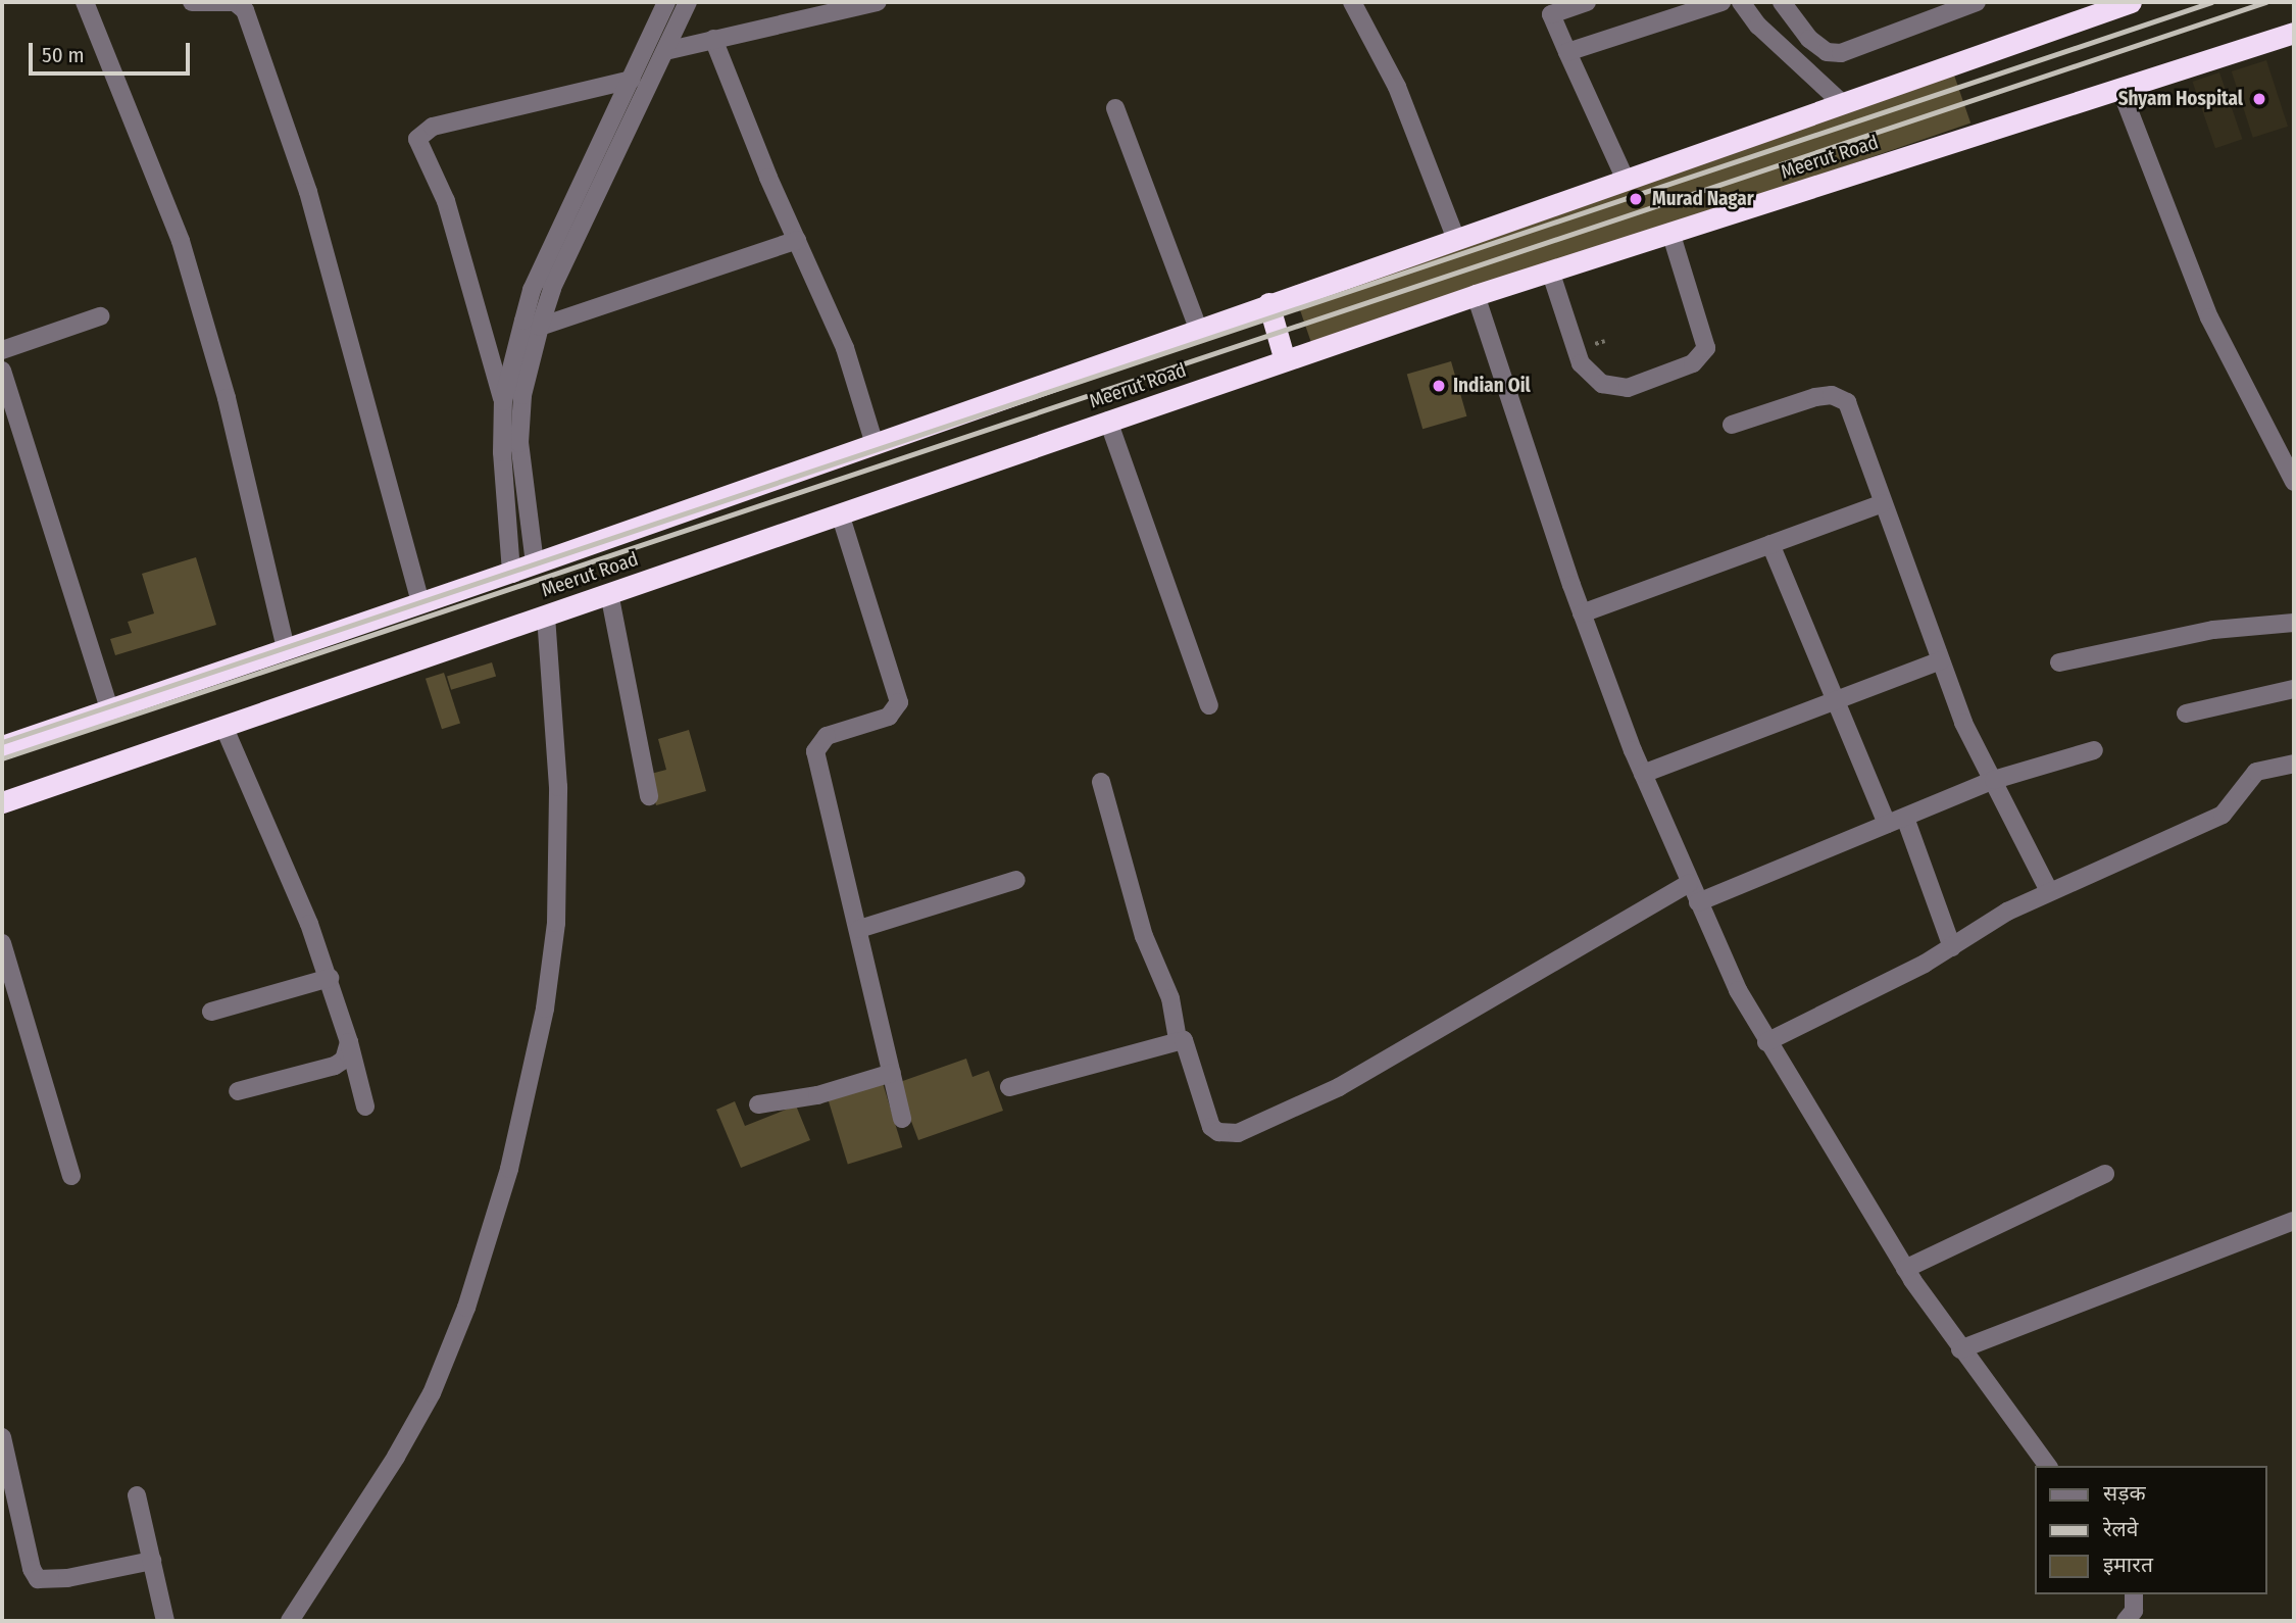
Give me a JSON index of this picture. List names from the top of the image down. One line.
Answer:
{"streets":{"highway":["Meerut Road"]},"places":["Shyam Hospital","Murad Nagar","Indian Oil"],"legend":["सड़क","रेलवे","इमारत"],"scale_bar":"50 m"}
